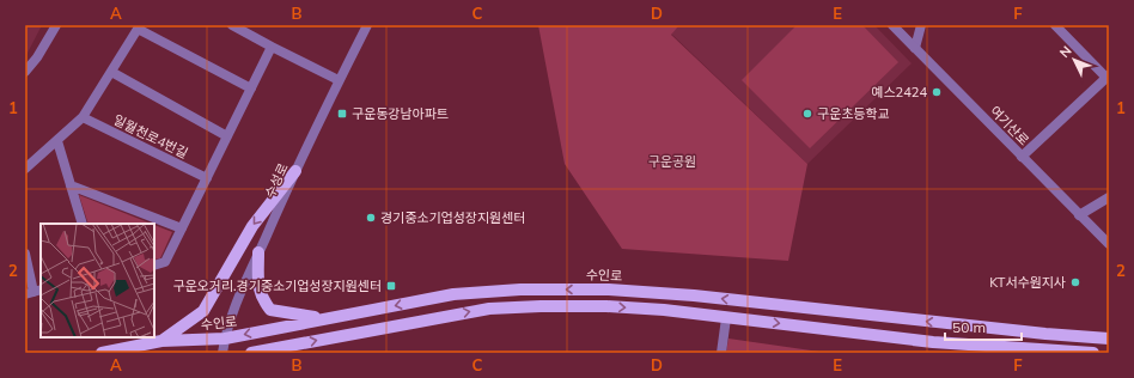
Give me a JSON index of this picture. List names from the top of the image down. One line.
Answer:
{"streets":{"main road":["수인로"],"street":["여기산로","일월천로4번길","수성로"]},"crossings":[["수성로","수인로"]],"parks":["구운공원"],"places":{"other":["예스2424","구운초등학교","경기중소기업성장지원센터","KT서수원지사"],"transit":["구운동강남아파트","구운오거리.경기중소기업성장지원센터"]},"scale_bar":"50 m","north":"top left","grid":{"columns":["A","B","C","D","E","F"],"rows":["1","2"]}}
